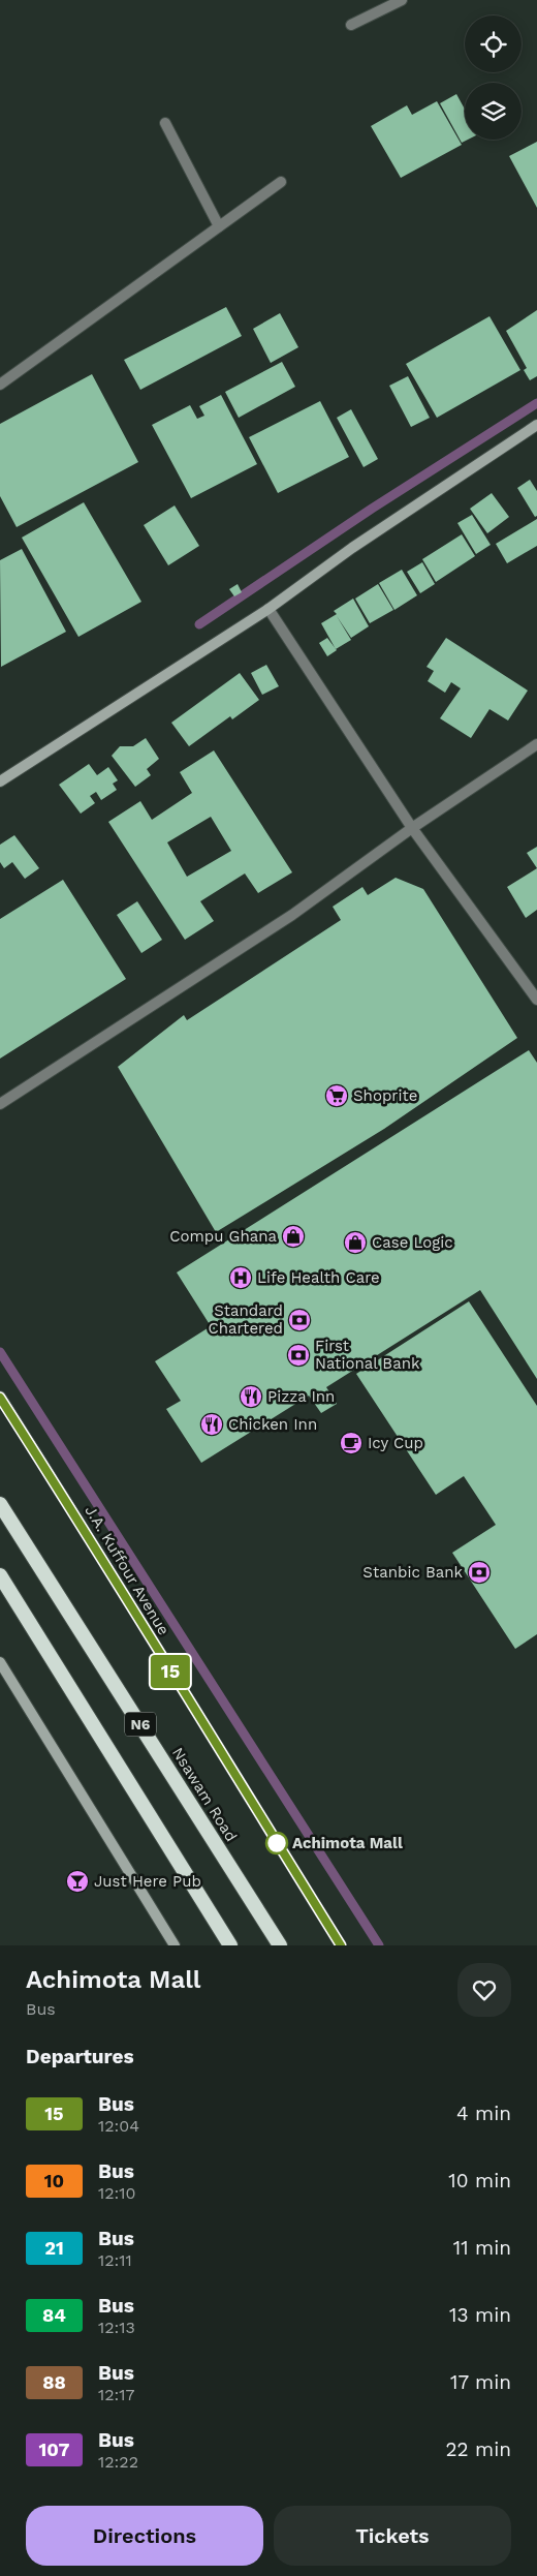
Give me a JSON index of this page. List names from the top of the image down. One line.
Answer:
{"streets":{"highway":["N6","Nsawam Road"],"main road":["J.A. Kuffour Avenue"]},"places":{"supermarket":["Shoprite"],"shop":["Compu Ghana","Case Logic"],"hospital":["Life Health Care"],"bank":["Standard Chartered","First National Bank","Stanbic Bank"],"restaurant":["Pizza Inn","Chicken Inn"],"cafe":["Icy Cup"],"other":["Achimota Mall"],"bar":["Just Here Pub"]},"lines":["bus line 15"],"page":{"on_map":"15","heading":[["Achimota Mall","Bus"],"Departures"],"list":[{"mark":"15","name":"Bus","note":"12:04","value":"4 min"},{"mark":"10","name":"Bus","note":"12:10","value":"10 min"},{"mark":"21","name":"Bus","note":"12:11","value":"11 min"},{"mark":"84","name":"Bus","note":"12:13","value":"13 min"},{"mark":"88","name":"Bus","note":"12:17","value":"17 min"},{"mark":"107","name":"Bus","note":"12:22","value":"22 min"}],"buttons":["Directions","Tickets"]}}
